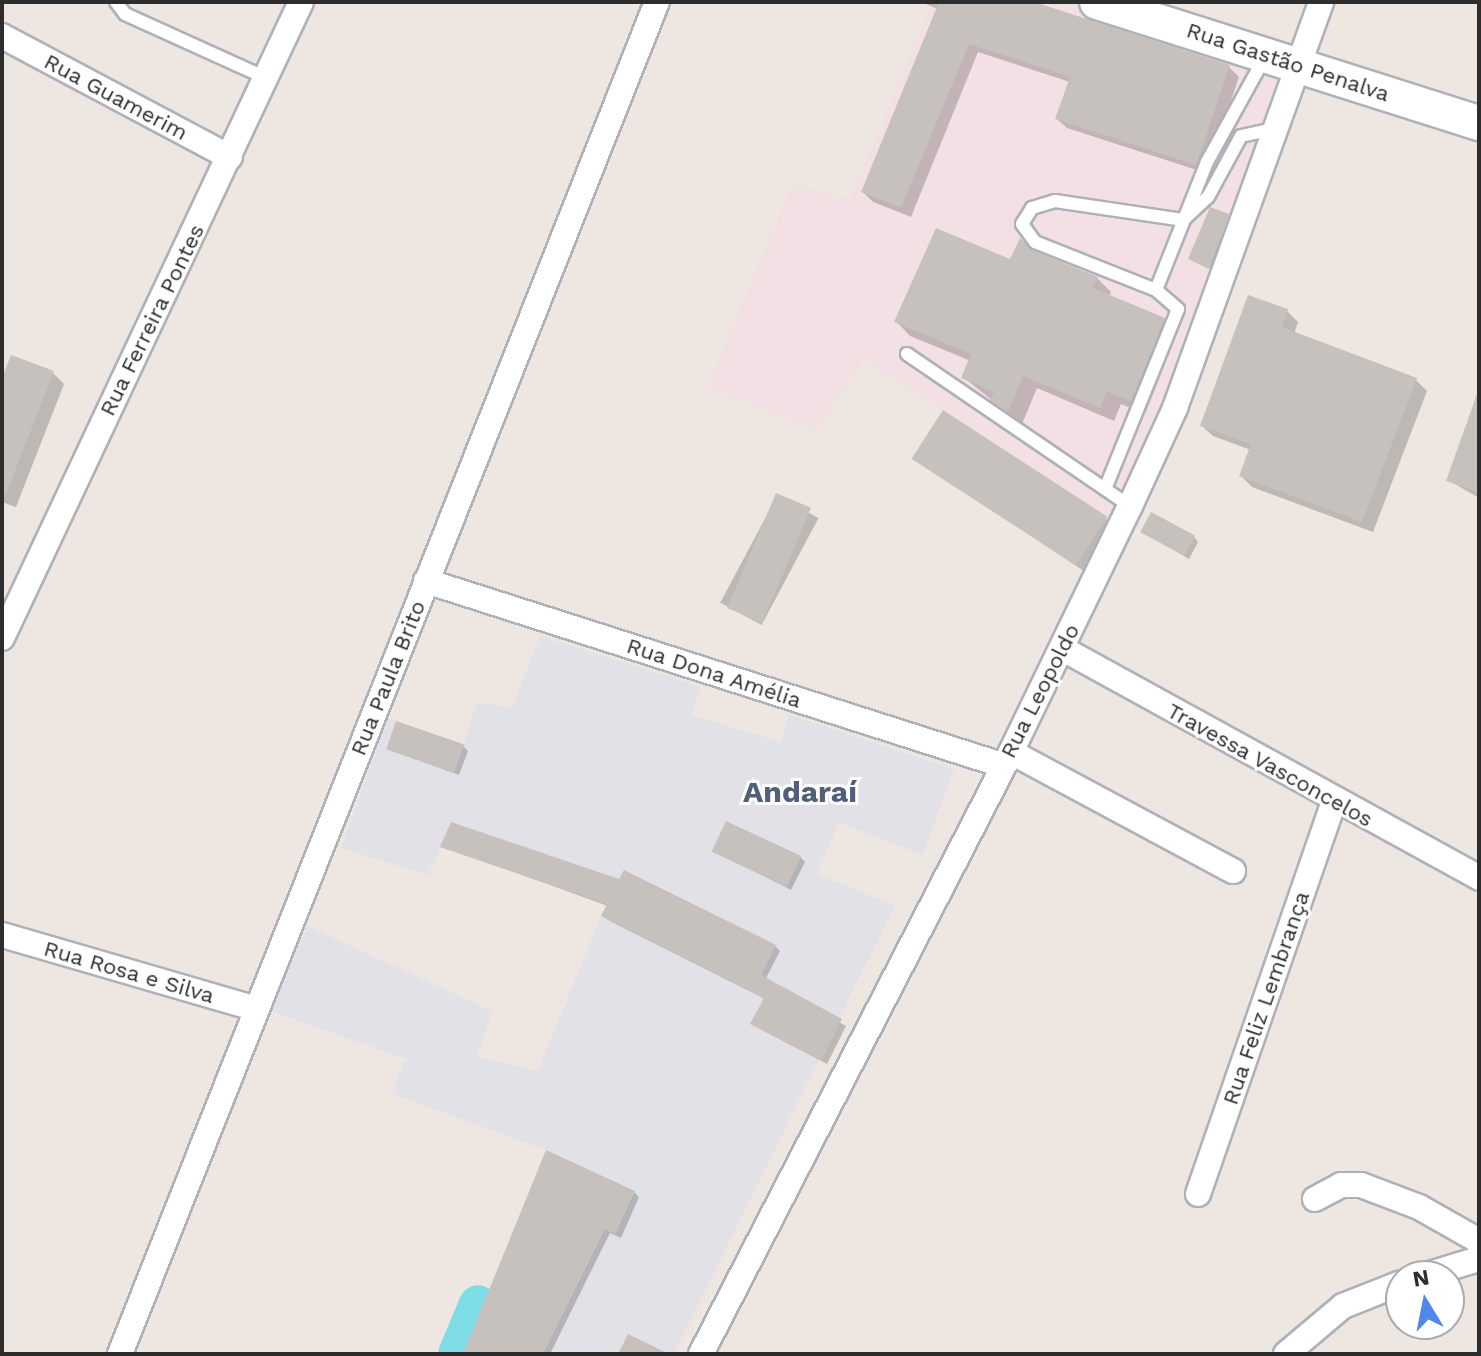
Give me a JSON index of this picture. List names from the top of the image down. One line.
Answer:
{"streets":{"street":["Rua Gastão Penalva","Rua Guamerim","Rua Ferreira Pontes","Rua Dona Amélia","Rua Paula Brito","Rua Leopoldo","Travessa Vasconcelos","Rua Rosa e Silva","Rua Feliz Lembrança"]},"crossings":[["Rua Gastão Penalva","Rua Leopoldo"],["Rua Guamerim","Rua Ferreira Pontes"],["Rua Dona Amélia","Rua Paula Brito"],["Rua Dona Amélia","Rua Leopoldo"],["Rua Paula Brito","Rua Rosa e Silva"],["Rua Leopoldo","Travessa Vasconcelos"],["Travessa Vasconcelos","Rua Feliz Lembrança"]],"districts":["Andaraí"],"north":"top"}
